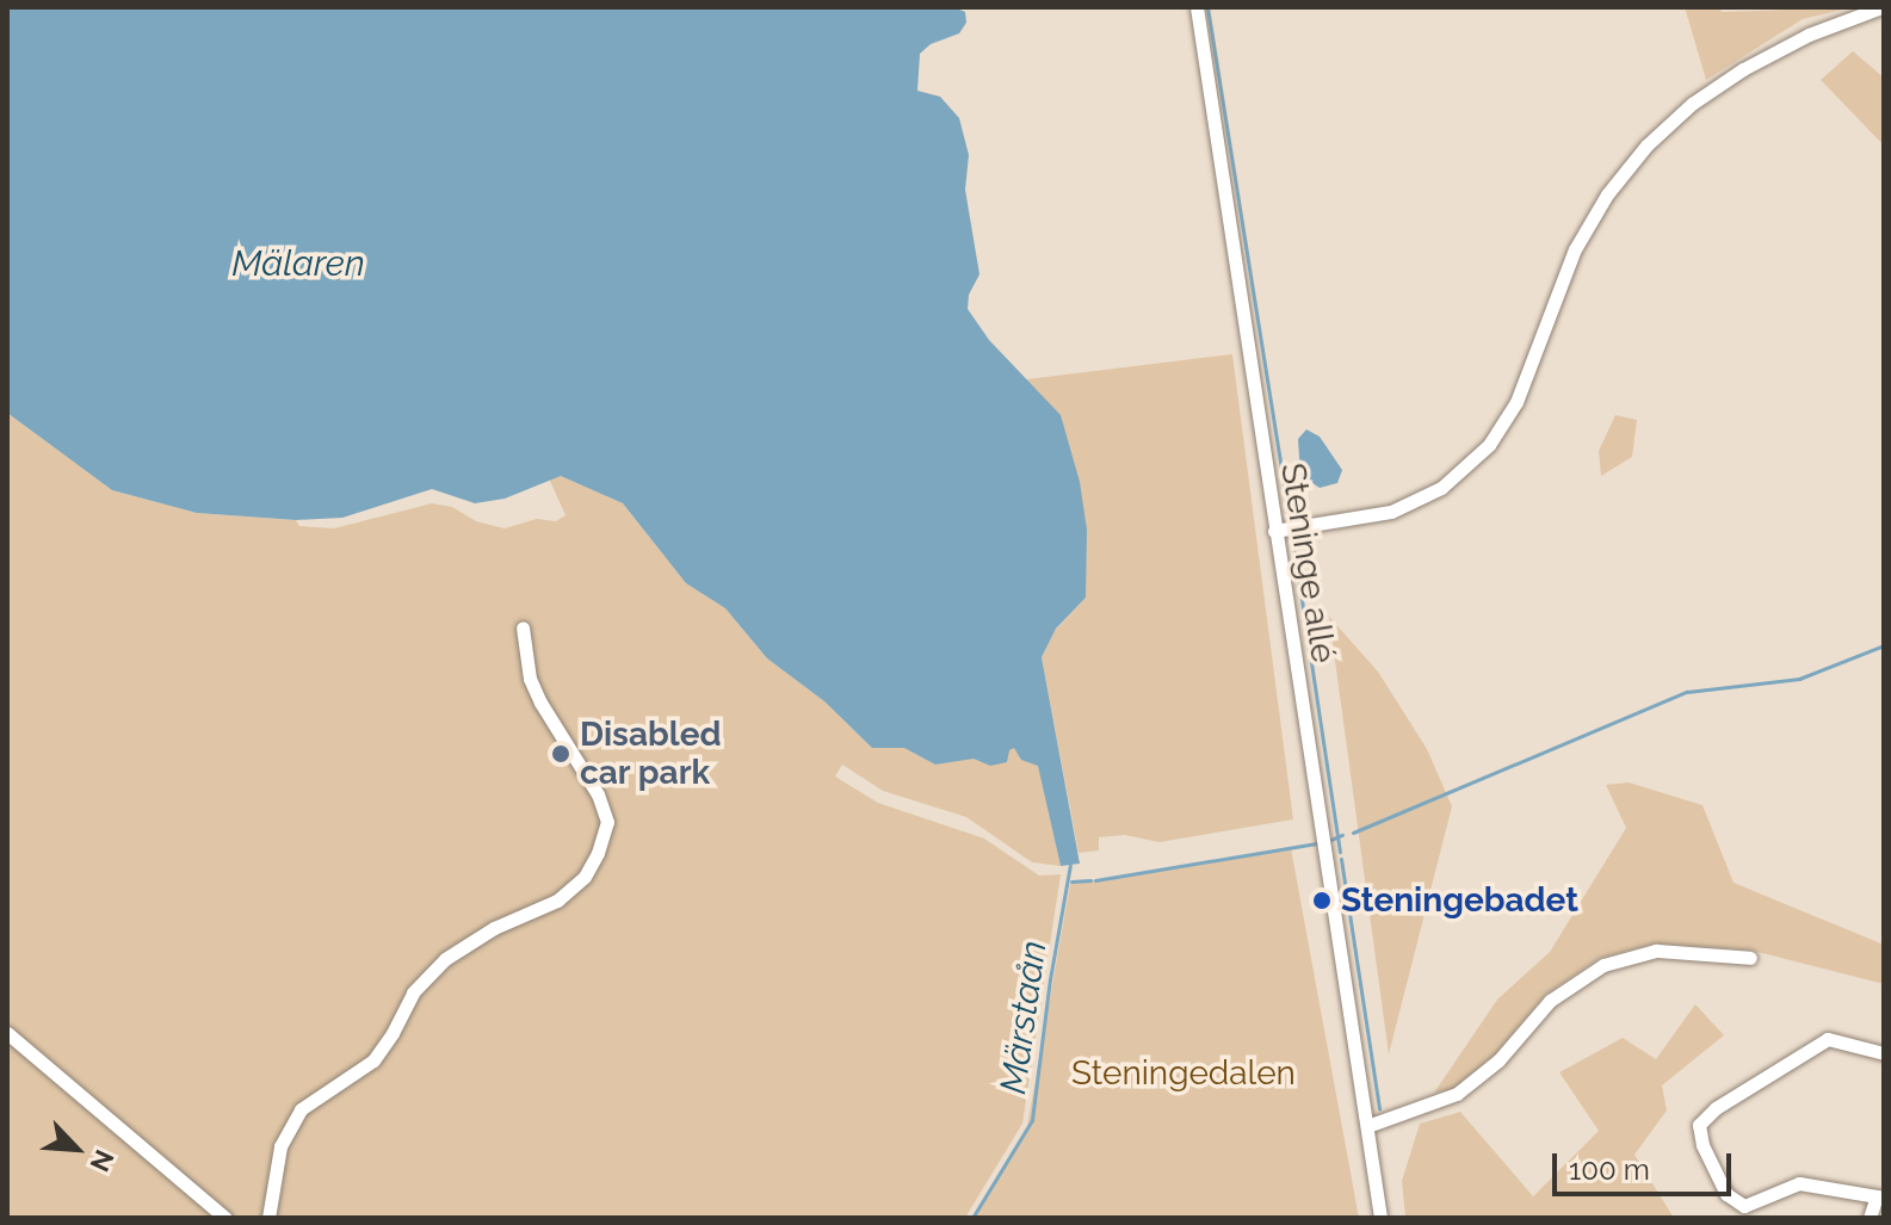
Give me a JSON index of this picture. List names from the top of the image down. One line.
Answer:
{"streets":{"street":["Steninge allé"]},"water":["Mälaren","Märstaån"],"parks":["Steningedalen"],"places":["Disabled car park","Steningebadet"],"scale_bar":"100 m","north":"bottom right"}
